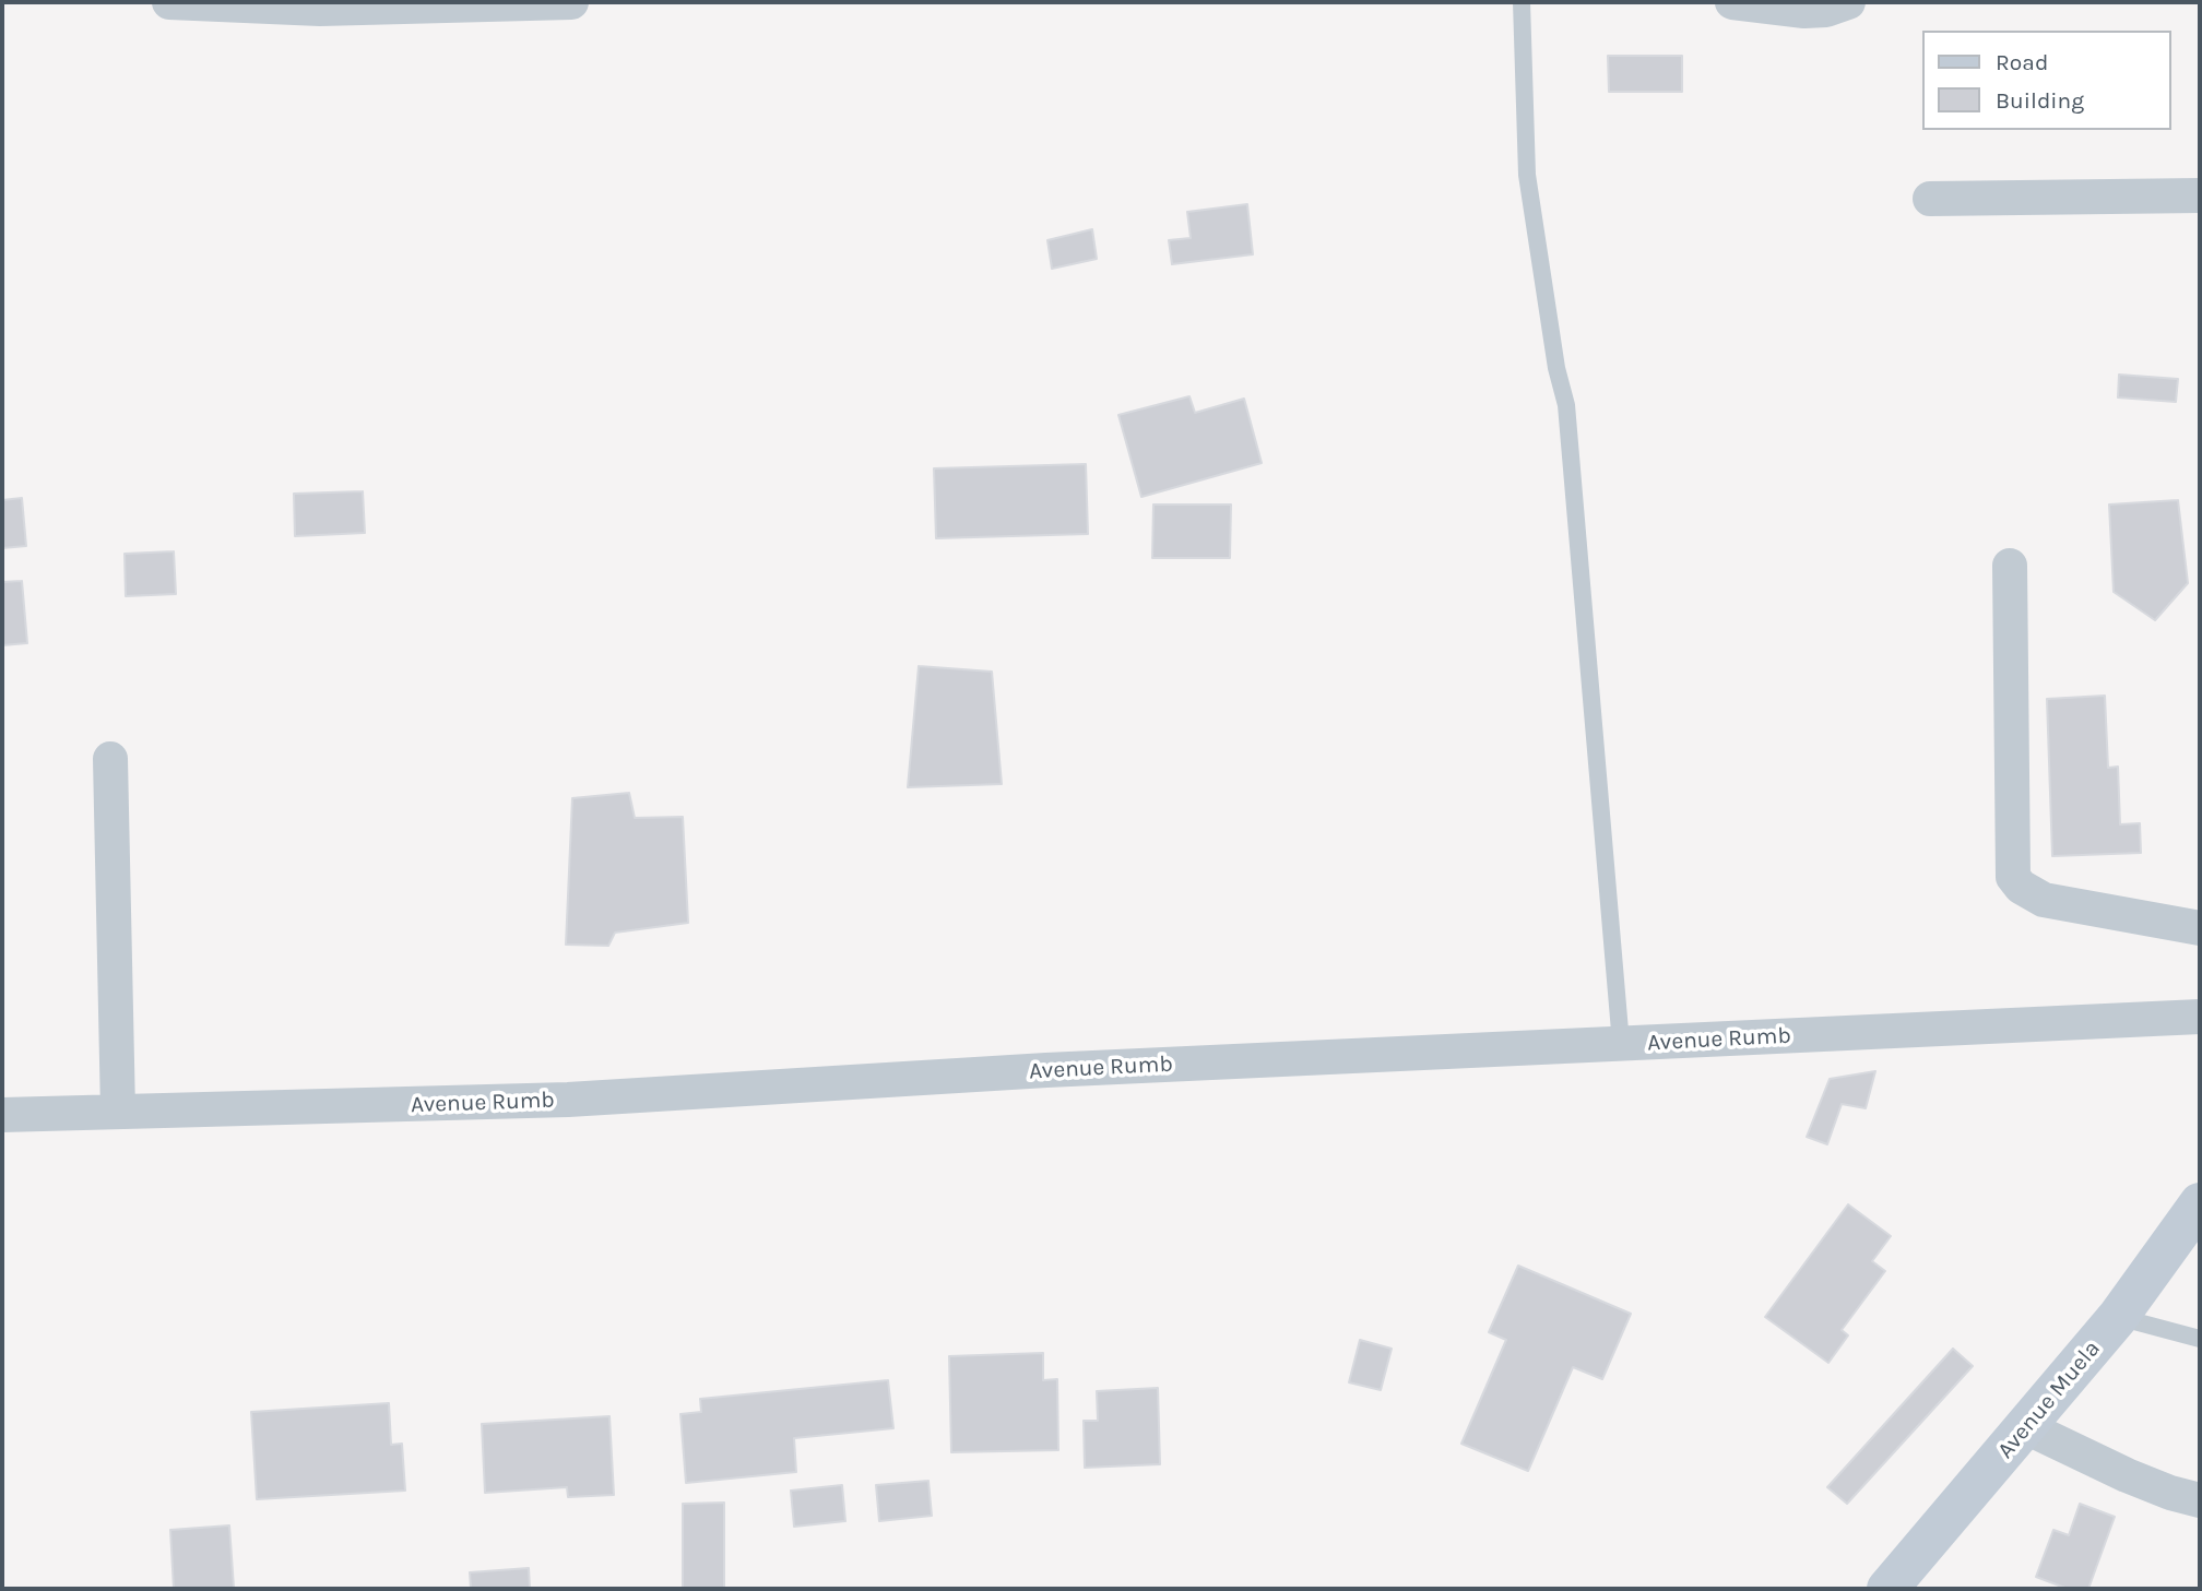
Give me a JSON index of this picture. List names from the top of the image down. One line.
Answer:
{"streets":{"street":["Avenue Rumb","Avenue Muela"]},"legend":["Road","Building"]}
